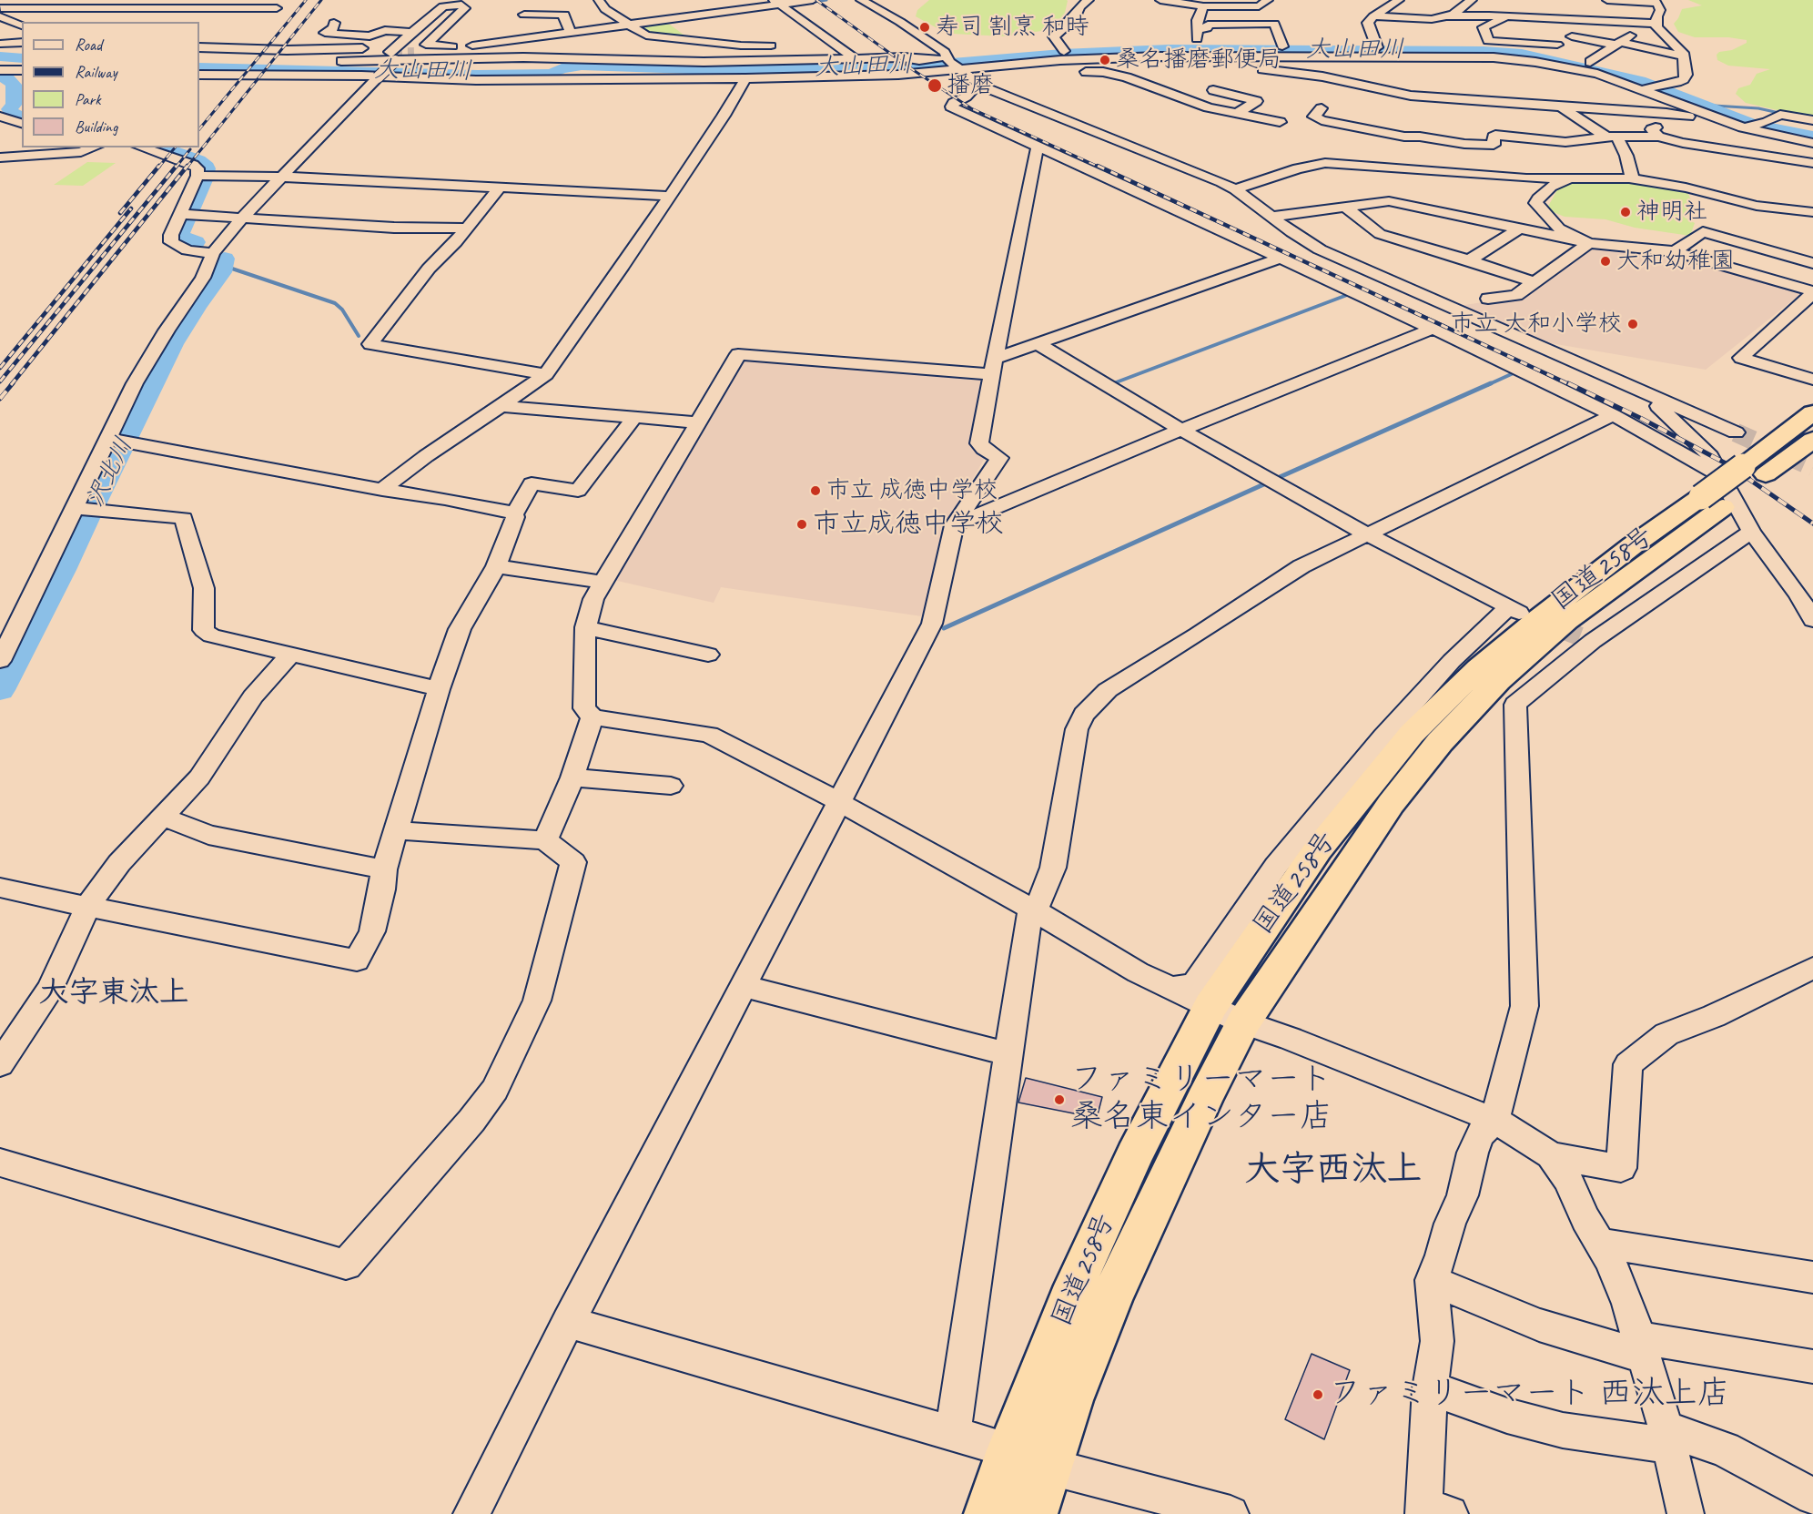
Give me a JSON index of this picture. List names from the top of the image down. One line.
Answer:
{"streets":{"highway":["国道258号"]},"districts":["大字東汰上","大字西汰上"],"water":["大山田川","沢北川"],"places":["寿司 割烹 和時","桑名播磨郵便局","播磨","神明社","大和幼稚園","市立 大和小学校","市立 成徳中学校","市立成徳中学校","ファミリーマート 桑名東インター店","ファミリーマート 西汰上店"],"legend":["Road","Railway","Park","Building"]}
